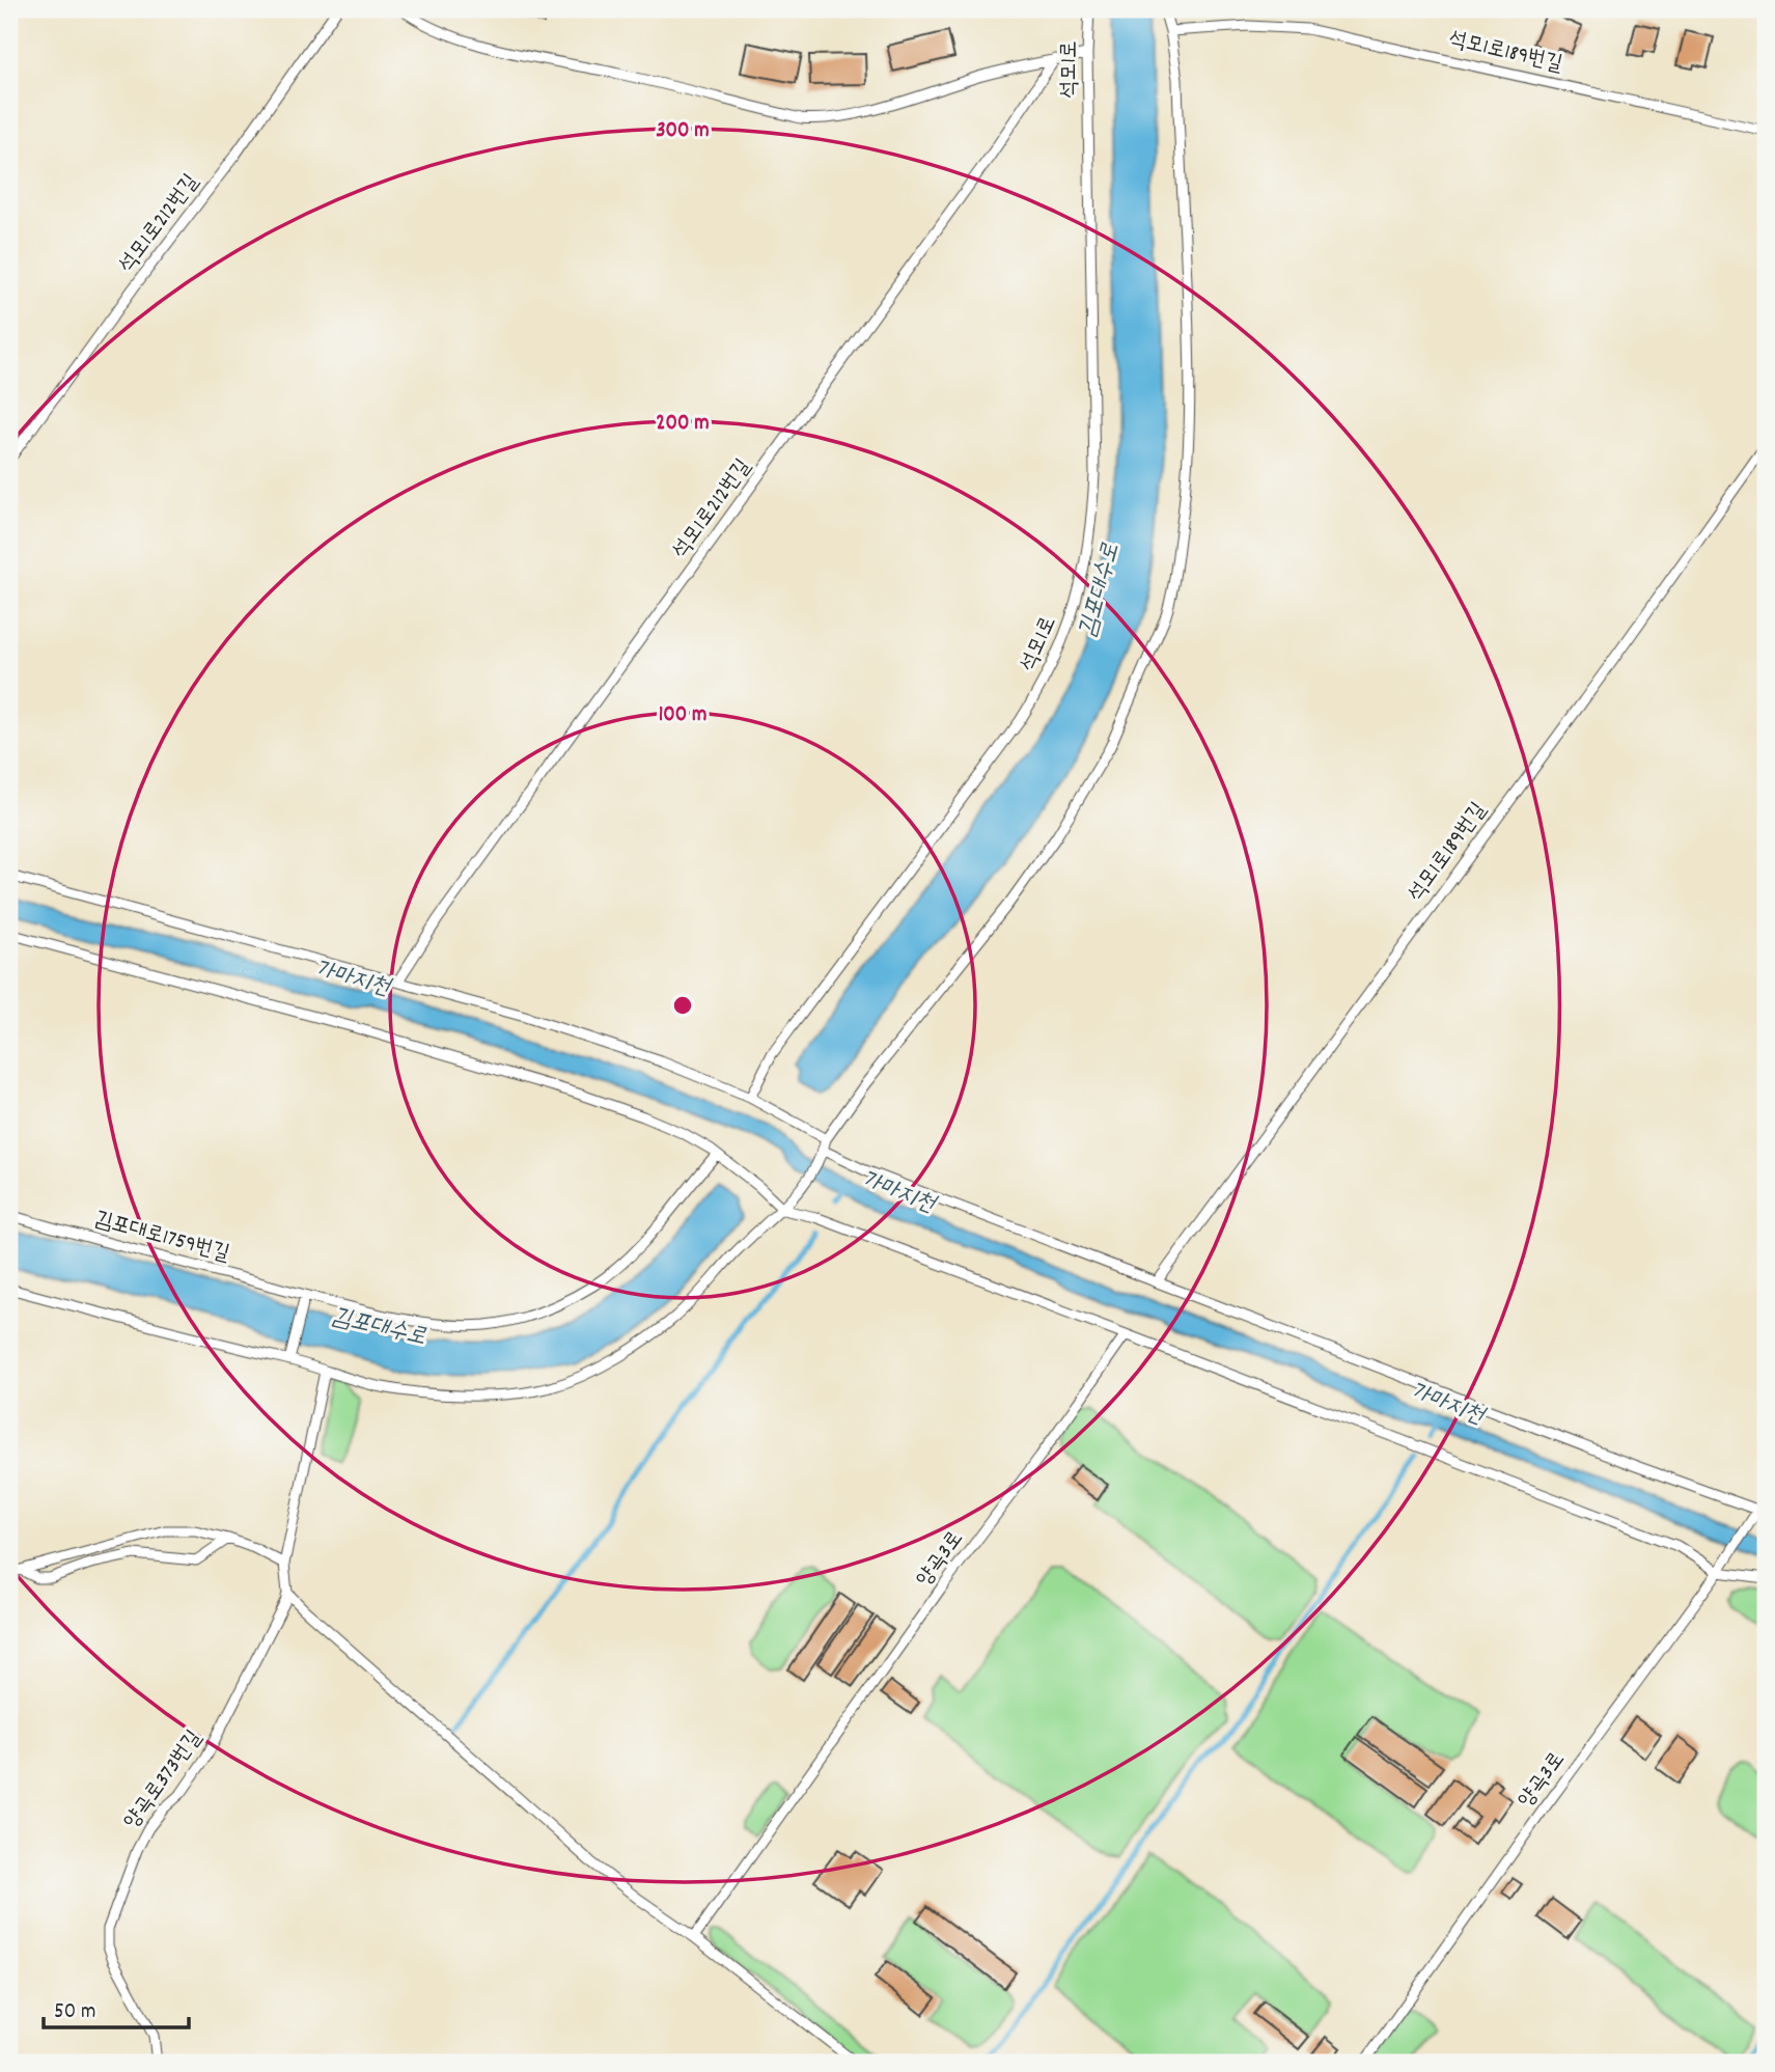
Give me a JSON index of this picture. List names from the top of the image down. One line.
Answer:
{"streets":{"lane":["석모1로189번길","석모1로","석모1로212번길","김포대로1759번길","양곡3로","양곡로373번길"]},"water":["김포대수로","가마지천"],"scale_bar":"50 m","rings":["300 m","200 m","100 m"]}
